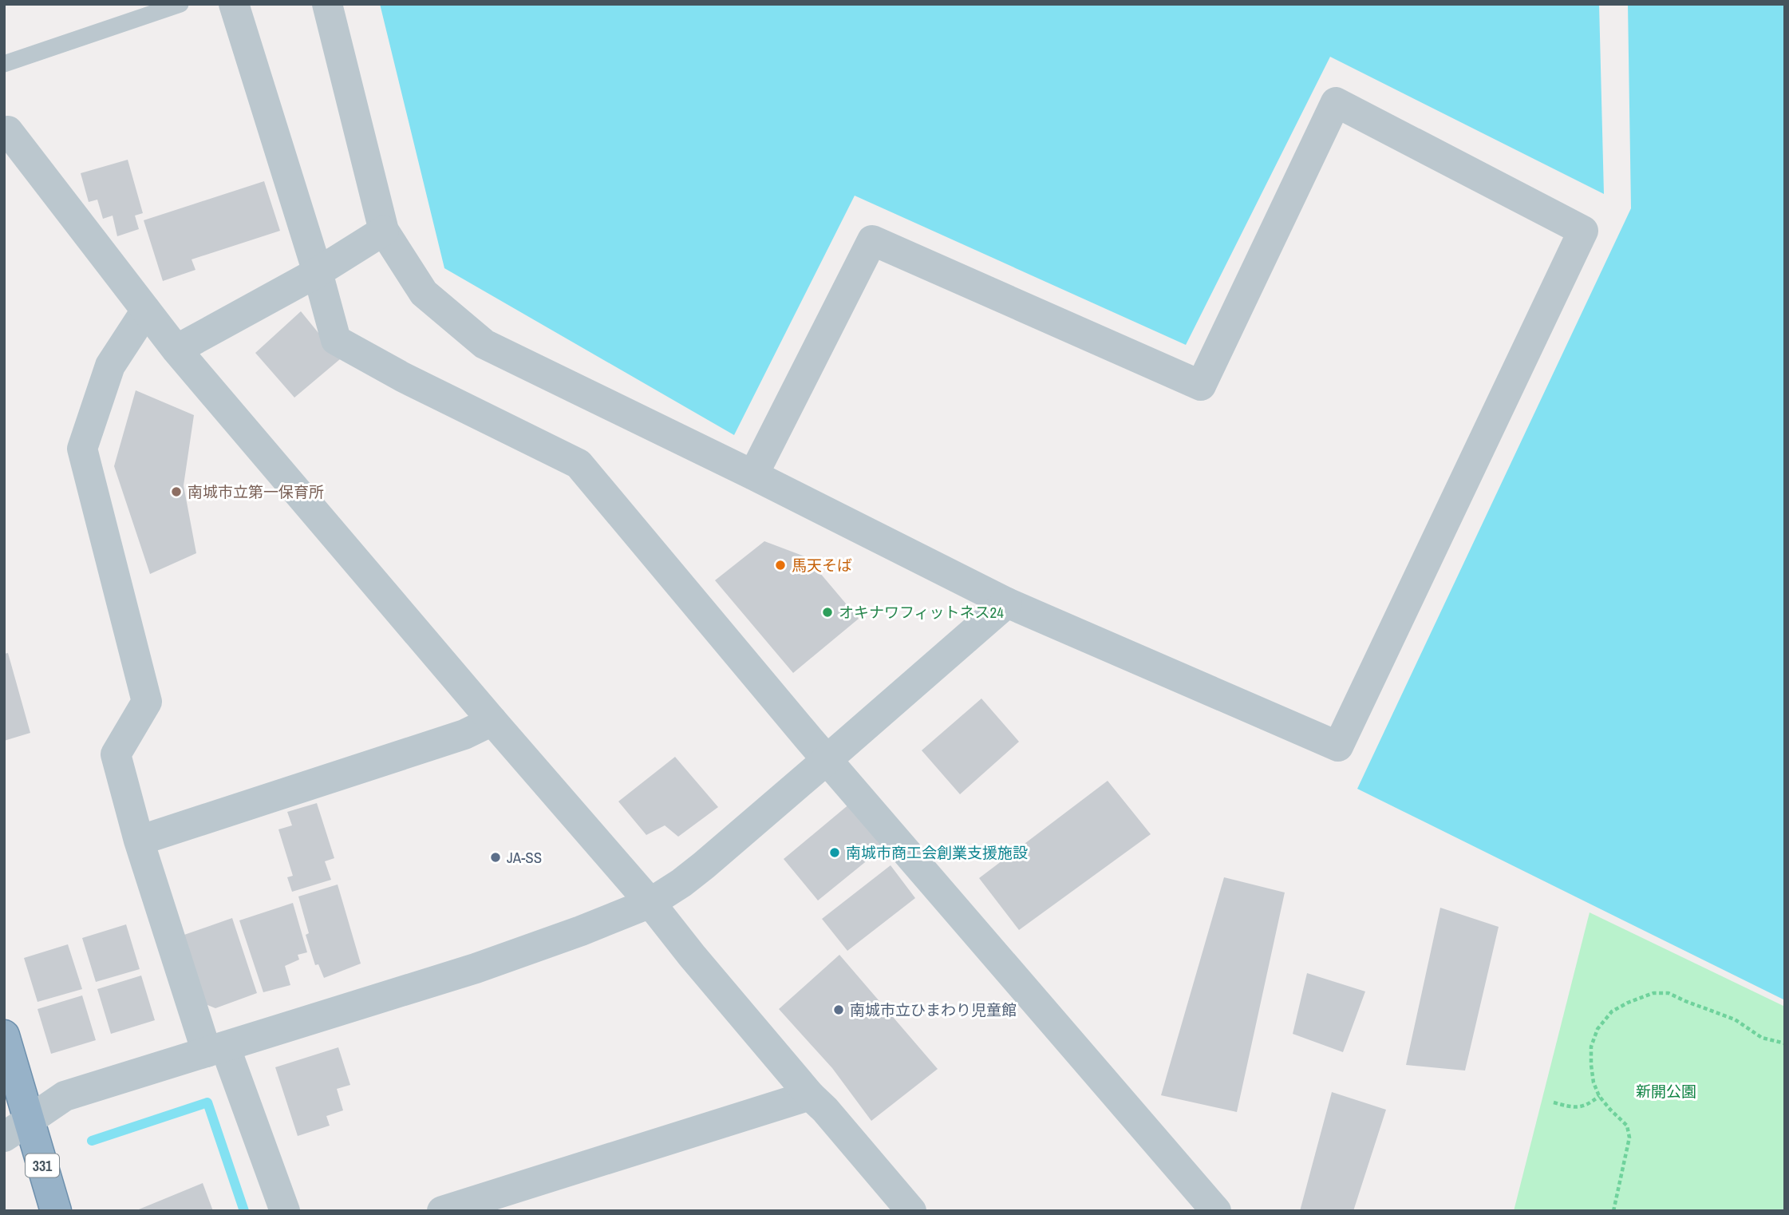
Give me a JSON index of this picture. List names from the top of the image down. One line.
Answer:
{"streets":{"highway":["331"]},"parks":["新開公園"],"places":["南城市立第一保育所","馬天そば","オキナワフィットネス24","南城市商工会創業支援施設","JA-SS","南城市立ひまわり児童館"]}
